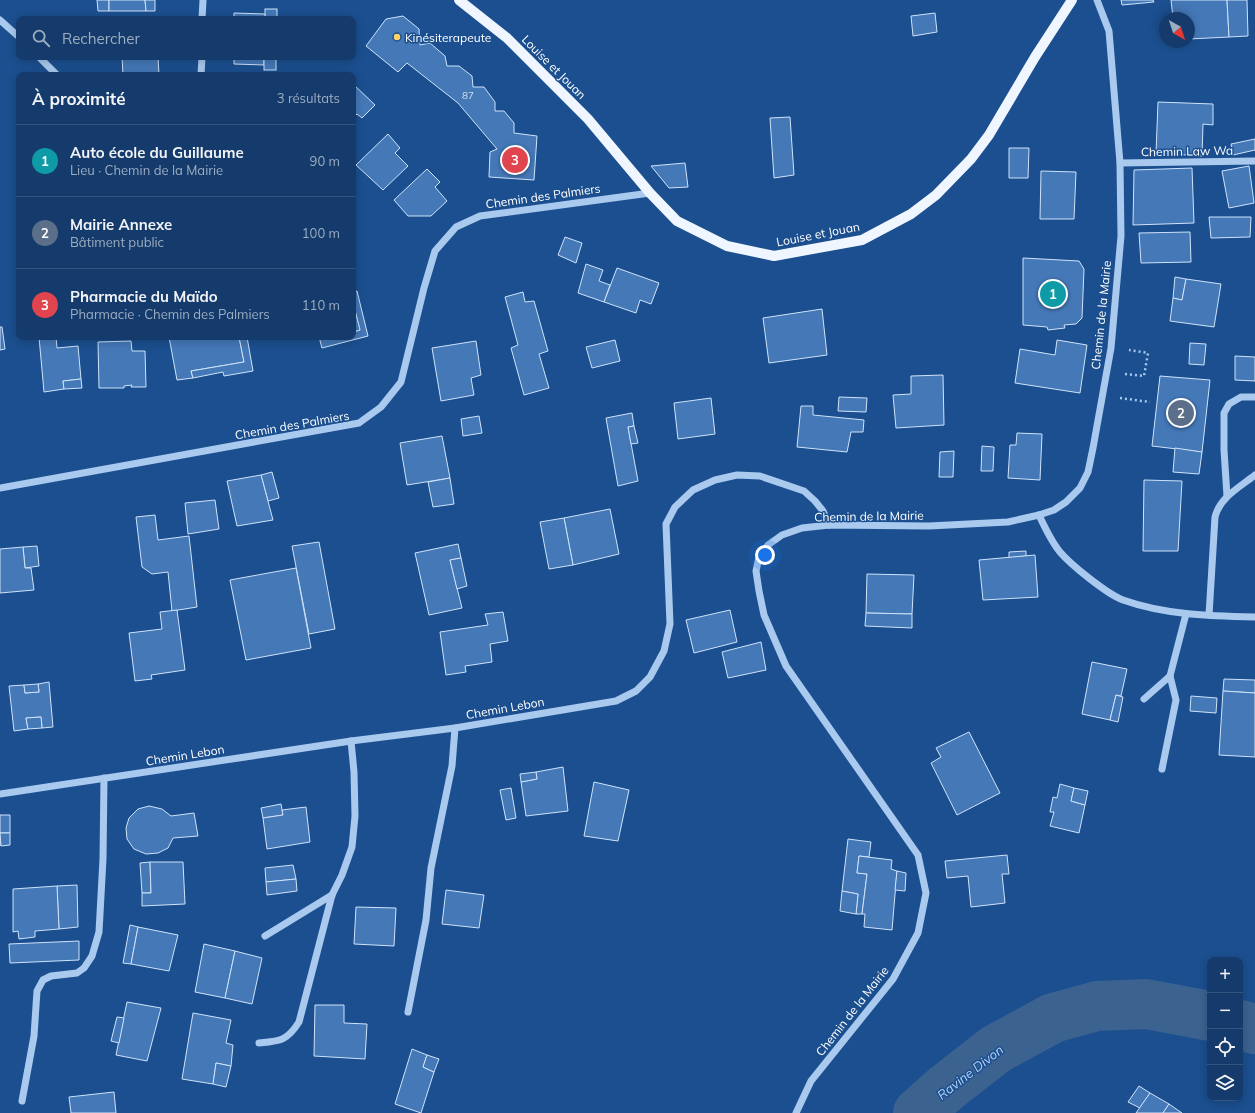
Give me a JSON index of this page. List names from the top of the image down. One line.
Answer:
{"streets":{"main road":["Louise et Jouan"],"street":["Chemin Law Wa","Chemin des Palmiers","Chemin de la Mairie","Chemin Lebon"]},"crossings":[["Louise et Jouan","Chemin des Palmiers"],["Chemin Law Wa","Chemin de la Mairie"],["Chemin de la Mairie","Chemin Lebon"]],"water":["Ravine Divon"],"places":["Kinésiterapeute"],"house_numbers":["87"],"north":"bottom right","page":{"search":"Rechercher","heading":["À proximité","3 résultats"],"list":[{"mark":"1","name":"Auto école du Guillaume","note":"Lieu · Chemin de la Mairie","value":"90 m"},{"mark":"2","name":"Mairie Annexe","note":"Bâtiment public","value":"100 m"},{"mark":"3","name":"Pharmacie du Maïdo","note":"Pharmacie · Chemin des Palmiers","value":"110 m"}],"pins":["3","1","2"],"map_buttons":["+","−"]}}
